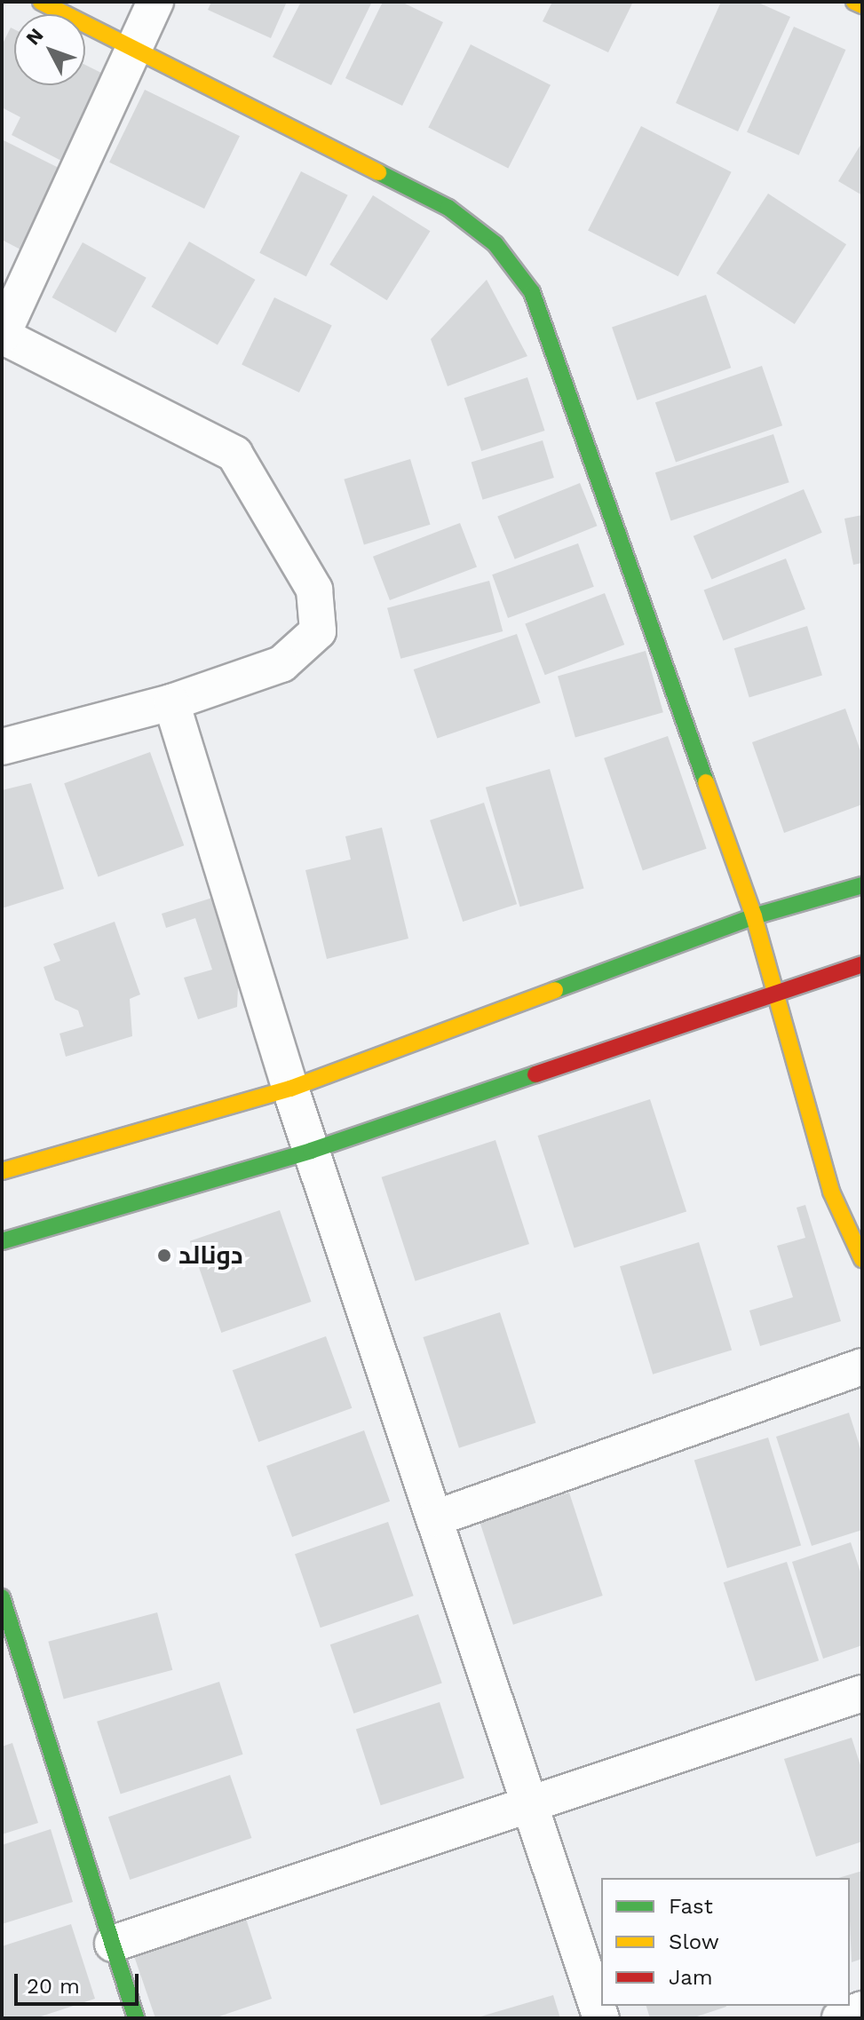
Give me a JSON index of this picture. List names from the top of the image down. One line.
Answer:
{"places":["دونالد"],"legend":["Fast","Slow","Jam"],"scale_bar":"20 m","north":"top left"}
